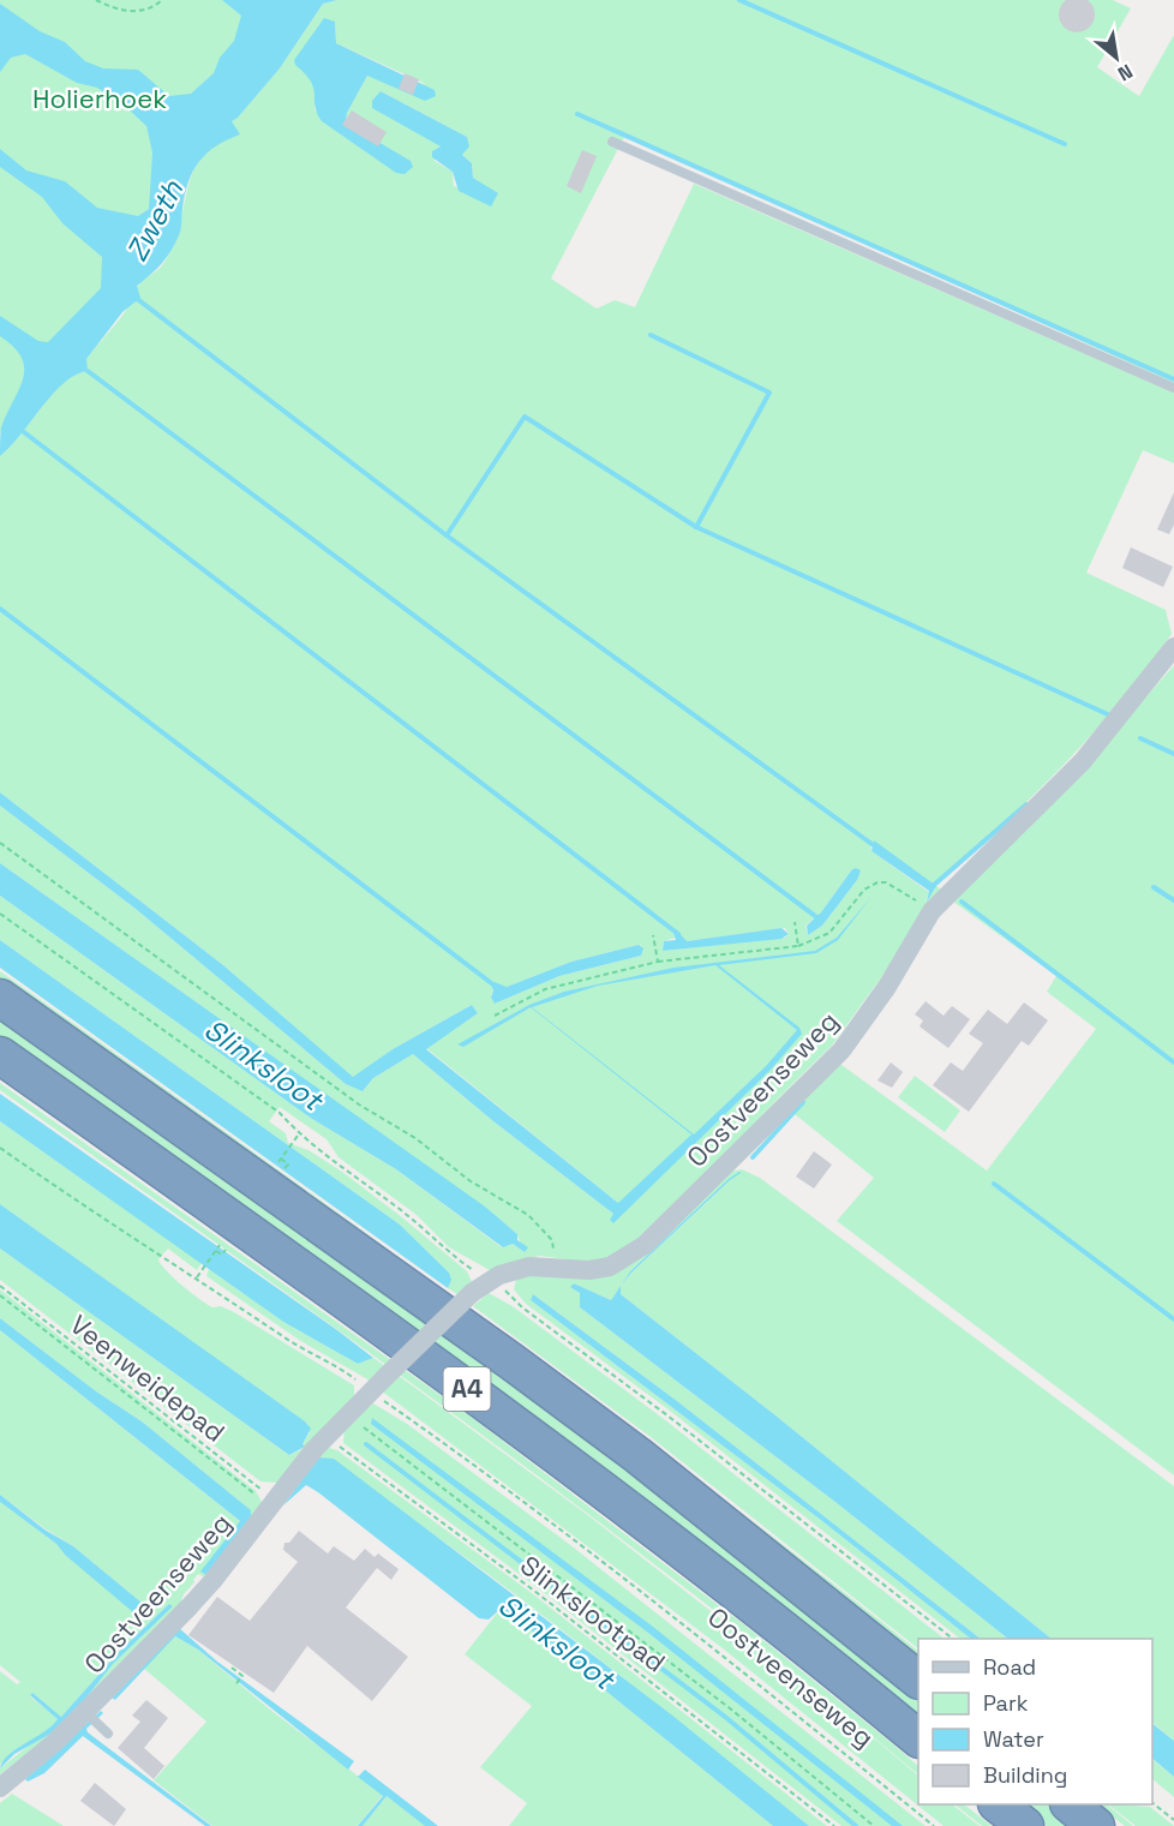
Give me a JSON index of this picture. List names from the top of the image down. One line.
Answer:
{"streets":{"highway":["A4"],"street":["Oostveenseweg"],"path":["Veenweidepad","Slinkslootpad"]},"crossings":[["Oostveenseweg","Veenweidepad"],["Oostveenseweg","Slinkslootpad"]],"water":["Zweth","Slinksloot"],"parks":["Holierhoek"],"legend":["Road","Park","Water","Building"],"north":"bottom right"}
